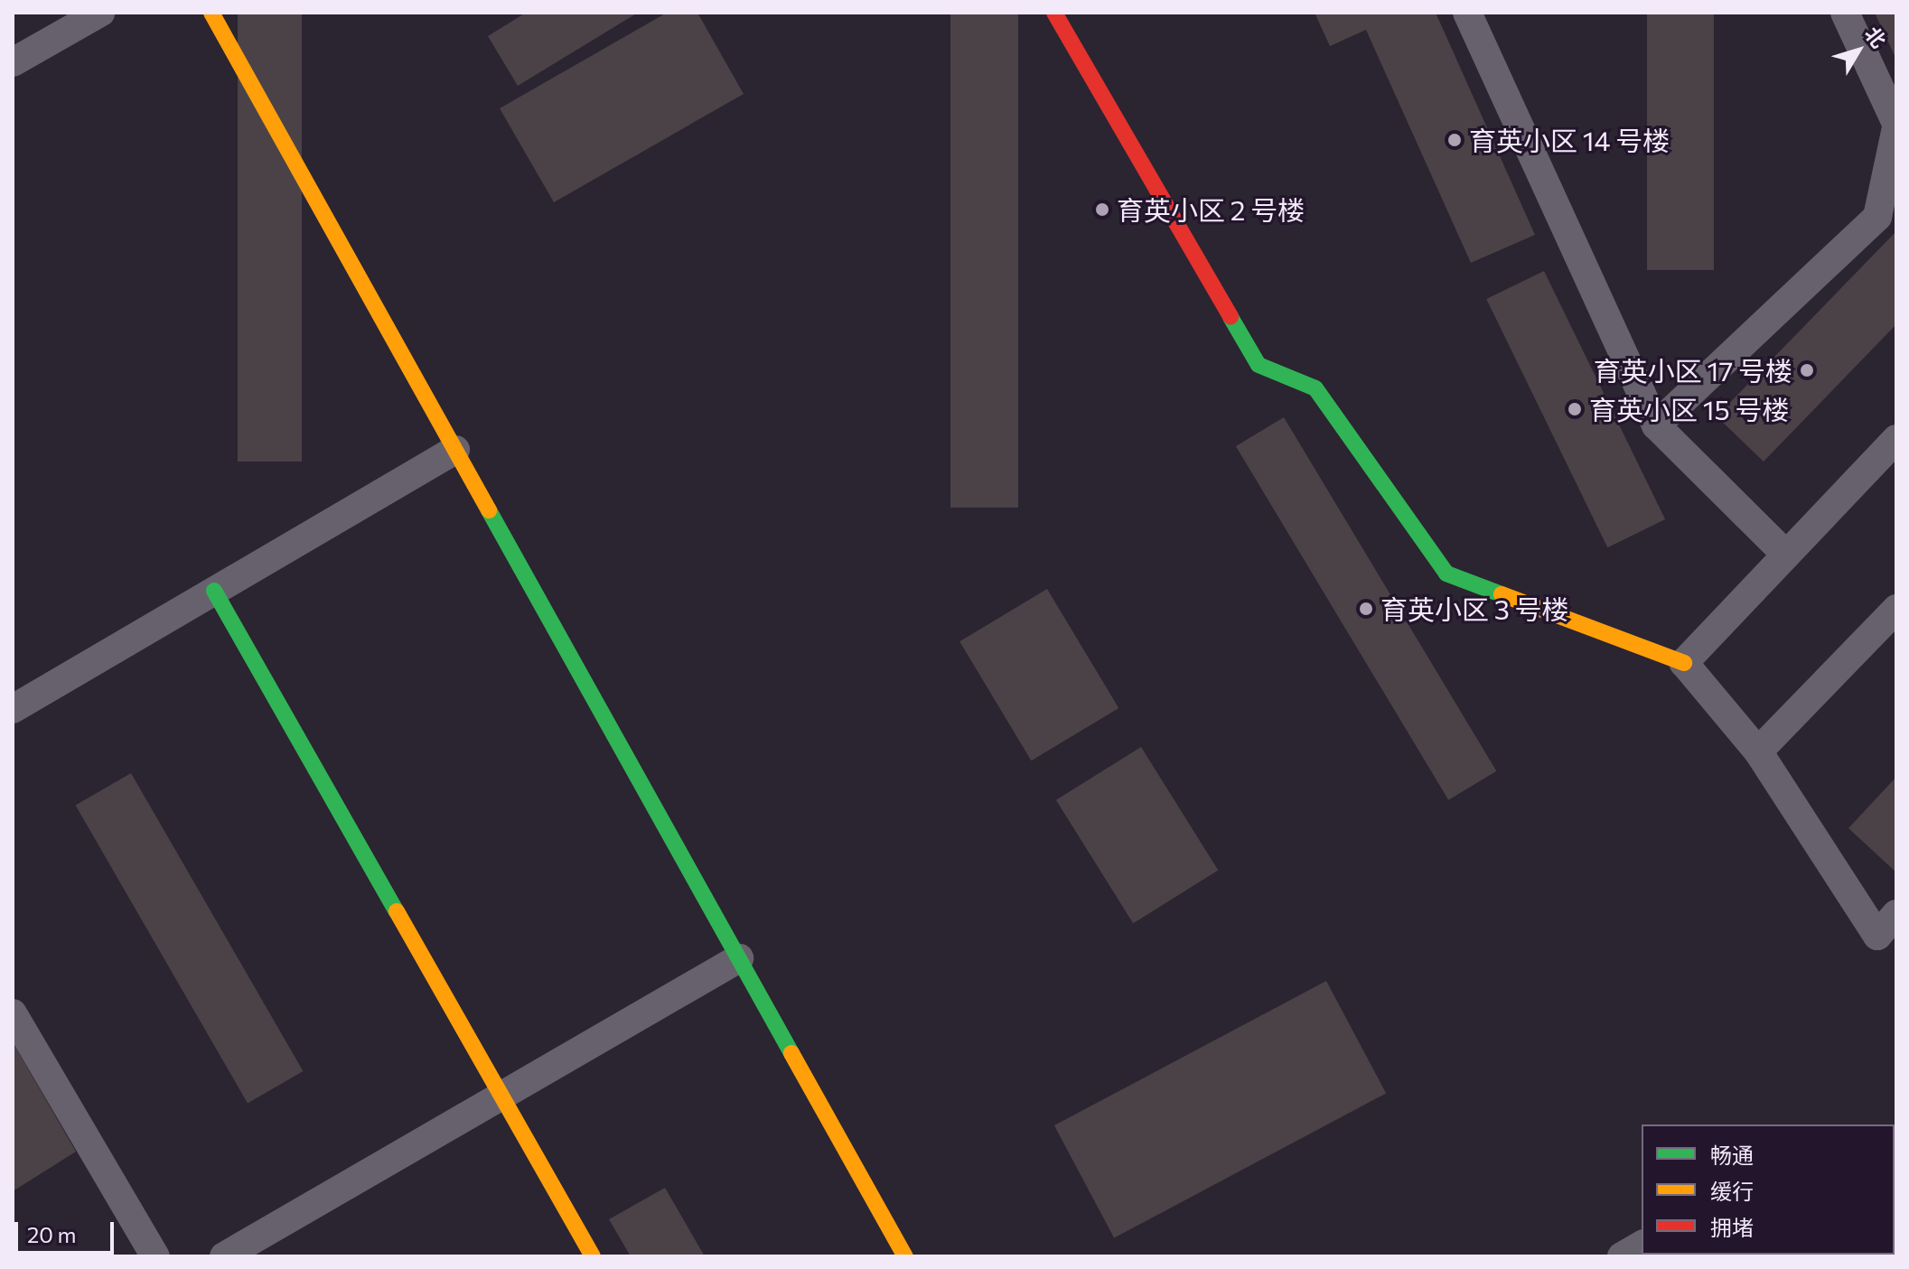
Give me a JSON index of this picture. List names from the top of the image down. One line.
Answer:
{"places":["育英小区 14 号楼","育英小区 2 号楼","育英小区 17 号楼","育英小区 15 号楼","育英小区 3 号楼"],"legend":["畅通","缓行","拥堵"],"scale_bar":"20 m","north":"top right"}
